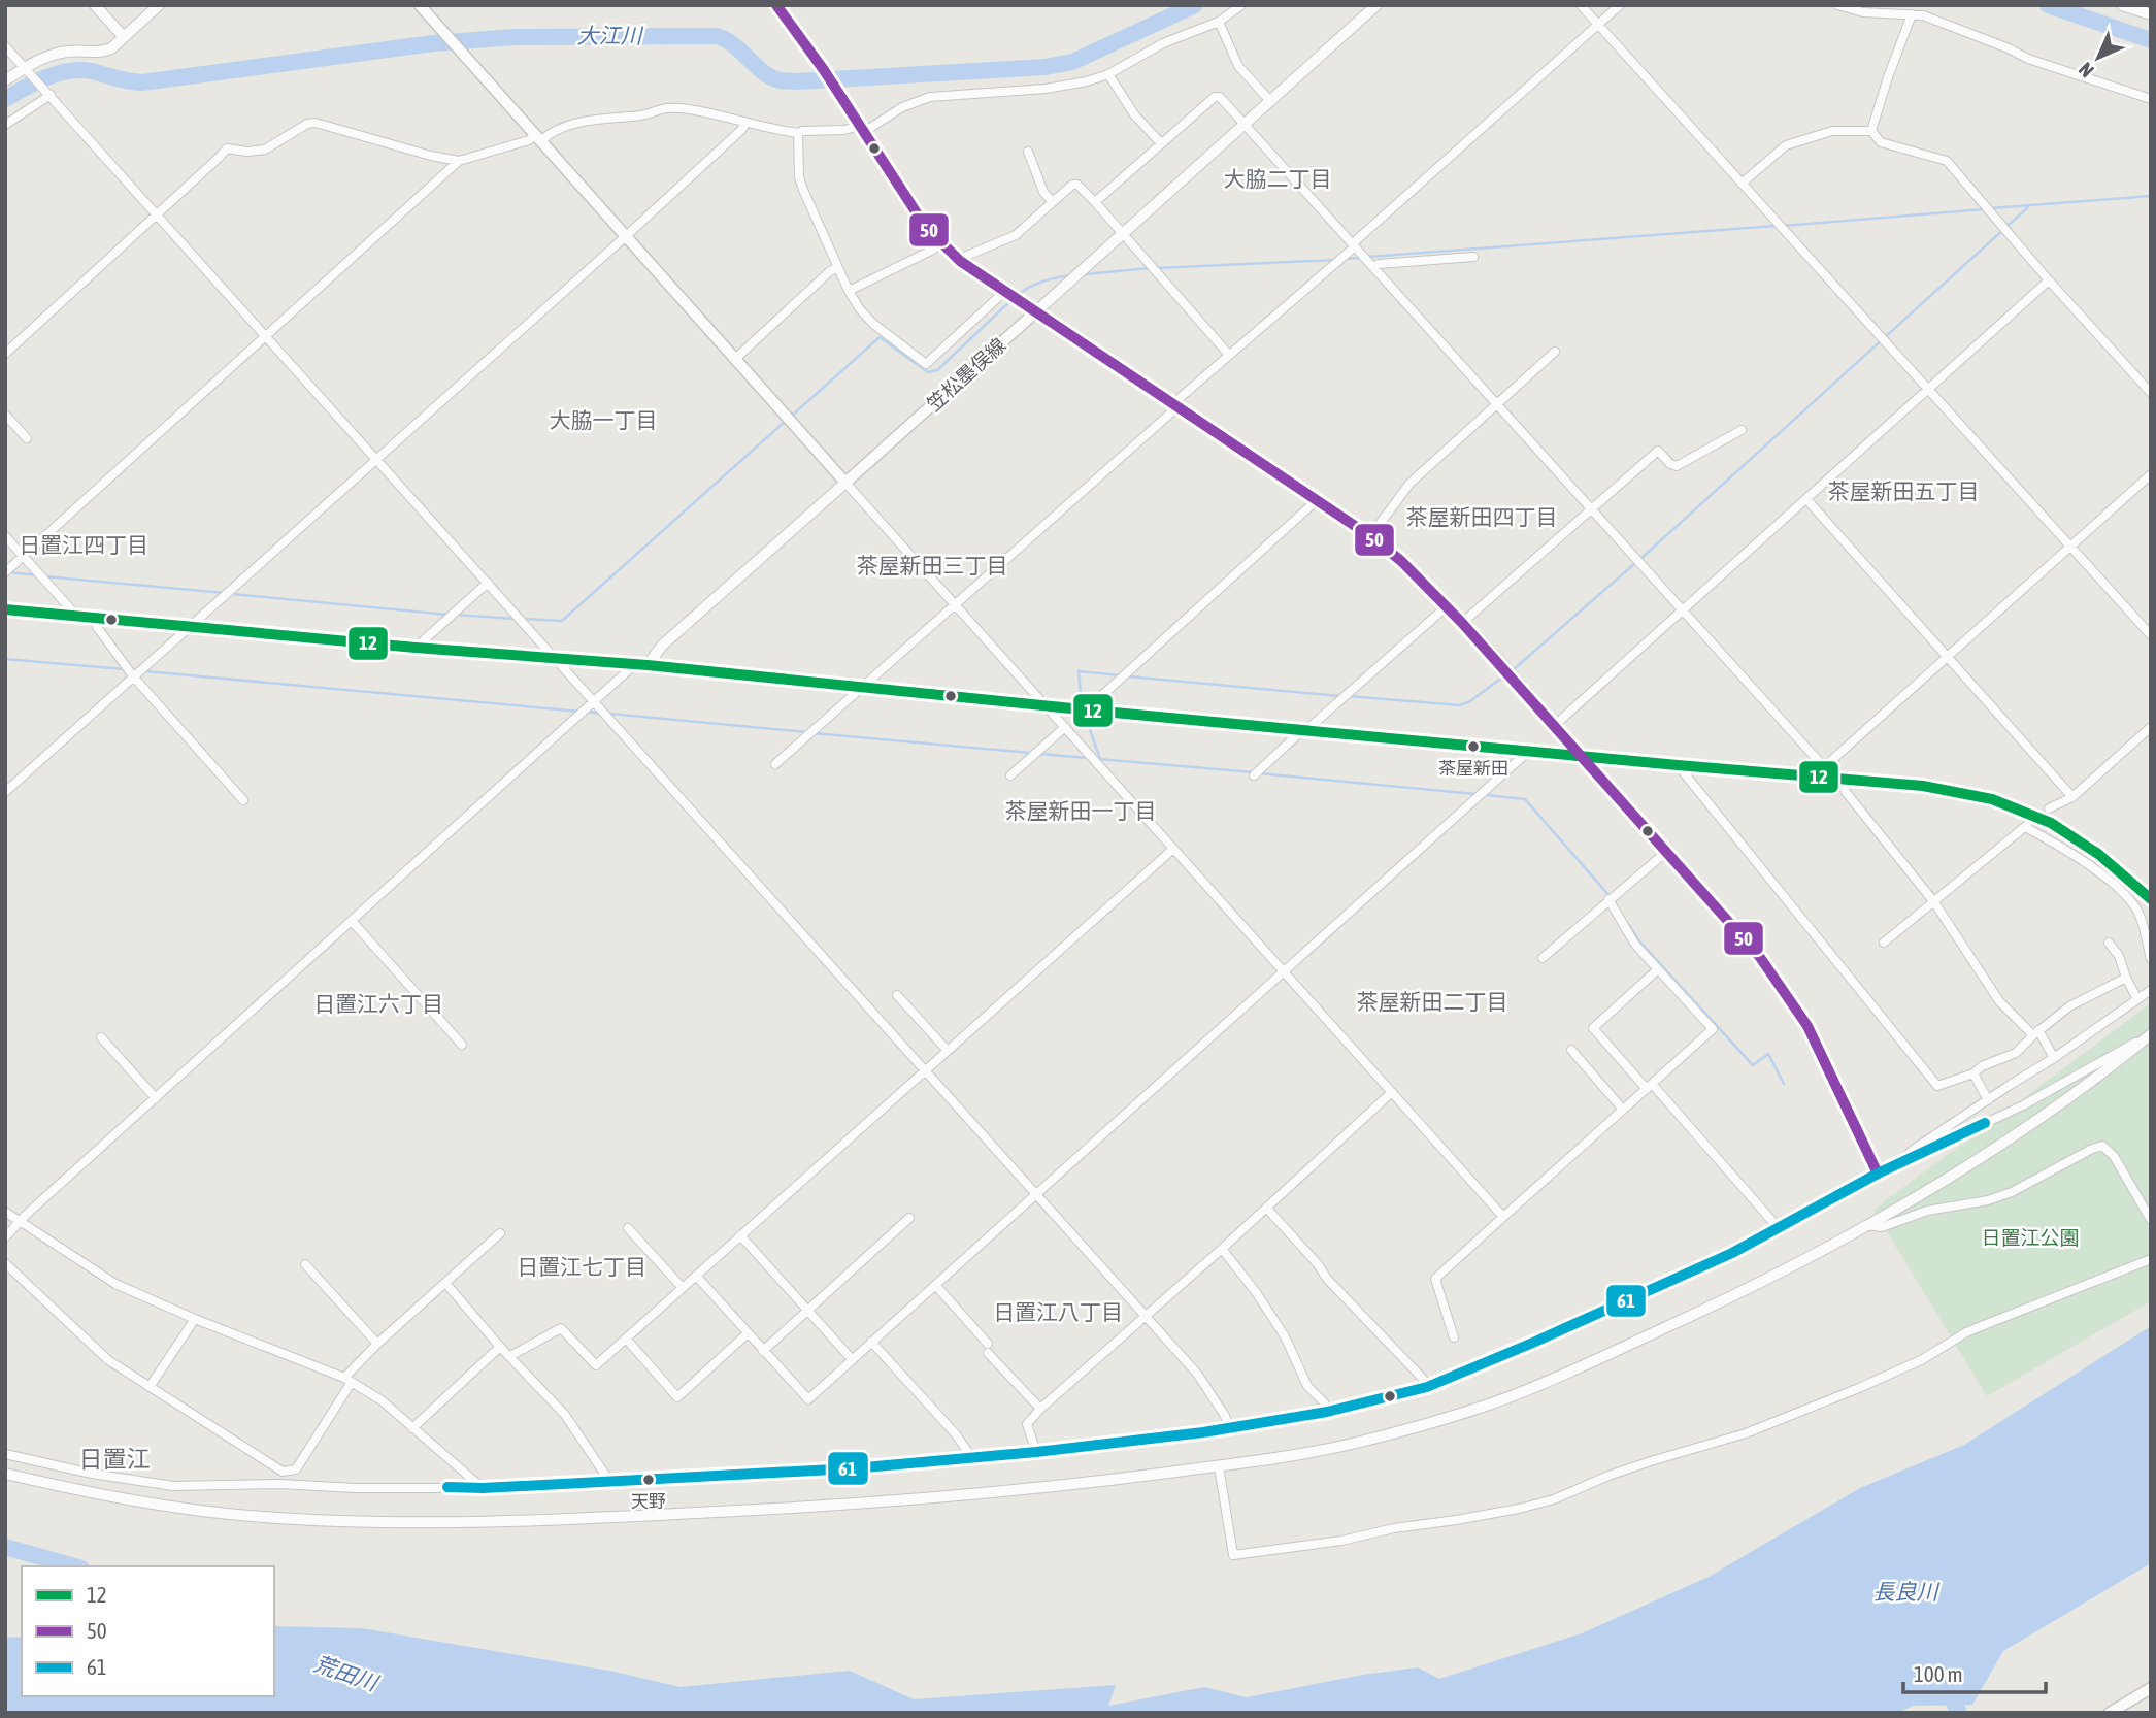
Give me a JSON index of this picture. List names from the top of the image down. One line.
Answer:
{"streets":{"main road":["笠松墨俣線"]},"districts":["大脇二丁目","大脇一丁目","茶屋新田五丁目","茶屋新田四丁目","日置江四丁目","茶屋新田三丁目","茶屋新田一丁目","茶屋新田二丁目","日置江六丁目","日置江七丁目","日置江八丁目","日置江"],"water":["大江川","長良川","荒田川"],"parks":["日置江公園"],"places":["茶屋新田","天野"],"lines":["transit line 50","transit line 12","transit line 61"],"legend":["12","50","61"],"scale_bar":"100 m","north":"bottom left"}
